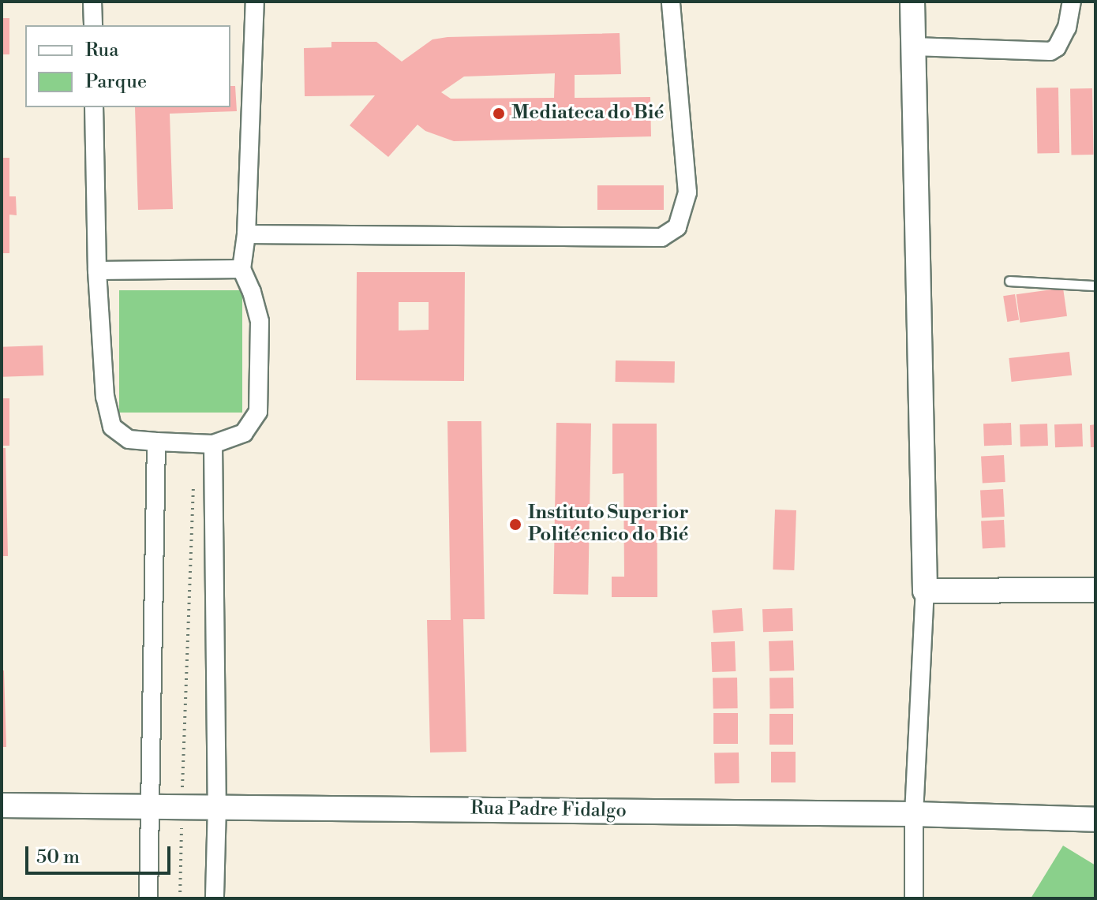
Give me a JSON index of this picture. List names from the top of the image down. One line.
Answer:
{"streets":{"street":["Rua Padre Fidalgo"]},"places":["Mediateca do Bié","Instituto Superior Politécnico do Bié"],"legend":["Rua","Parque"],"scale_bar":"50 m"}
